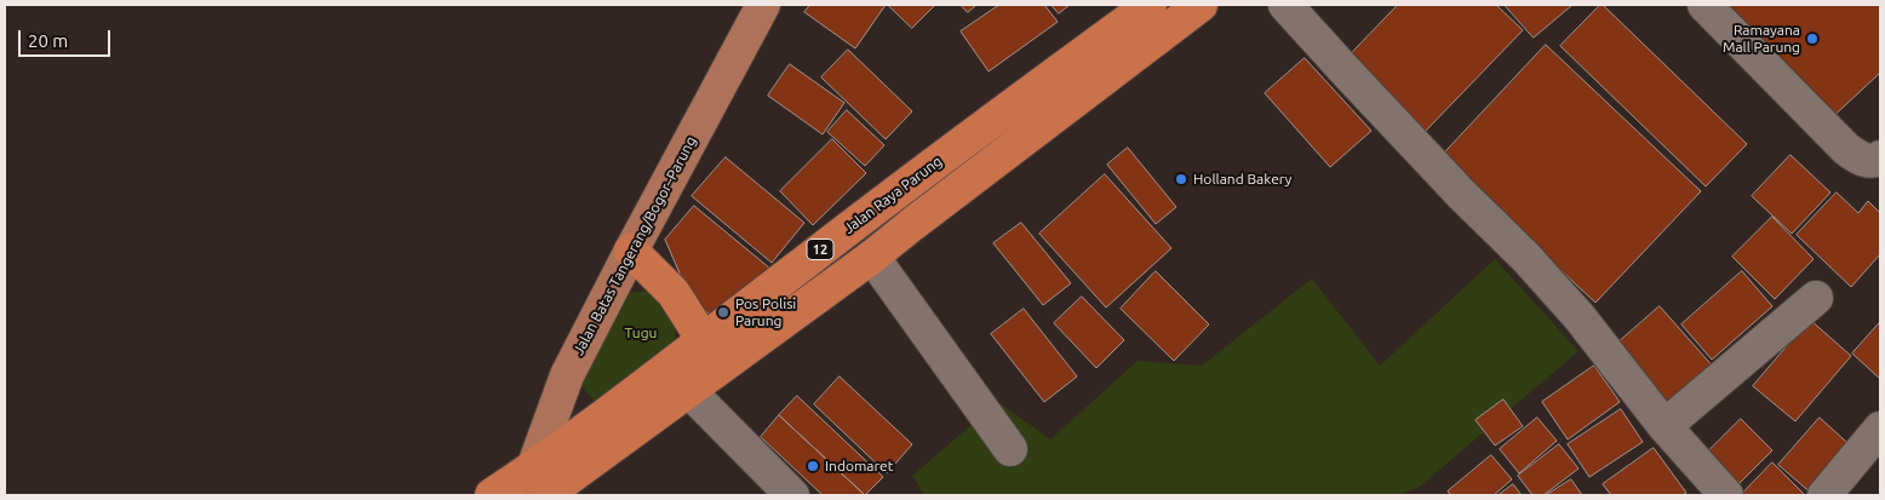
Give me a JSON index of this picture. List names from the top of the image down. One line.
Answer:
{"streets":{"highway":["Jalan Raya Parung","12"],"main road":["Jalan Batas Tangerang/Bogor–Parung"]},"crossings":[["Jalan Raya Parung","Jalan Batas Tangerang/Bogor–Parung"]],"parks":["Tugu"],"places":["Ramayana Mall Parung","Holland Bakery","Pos Polisi Parung","Indomaret"],"scale_bar":"20 m"}
